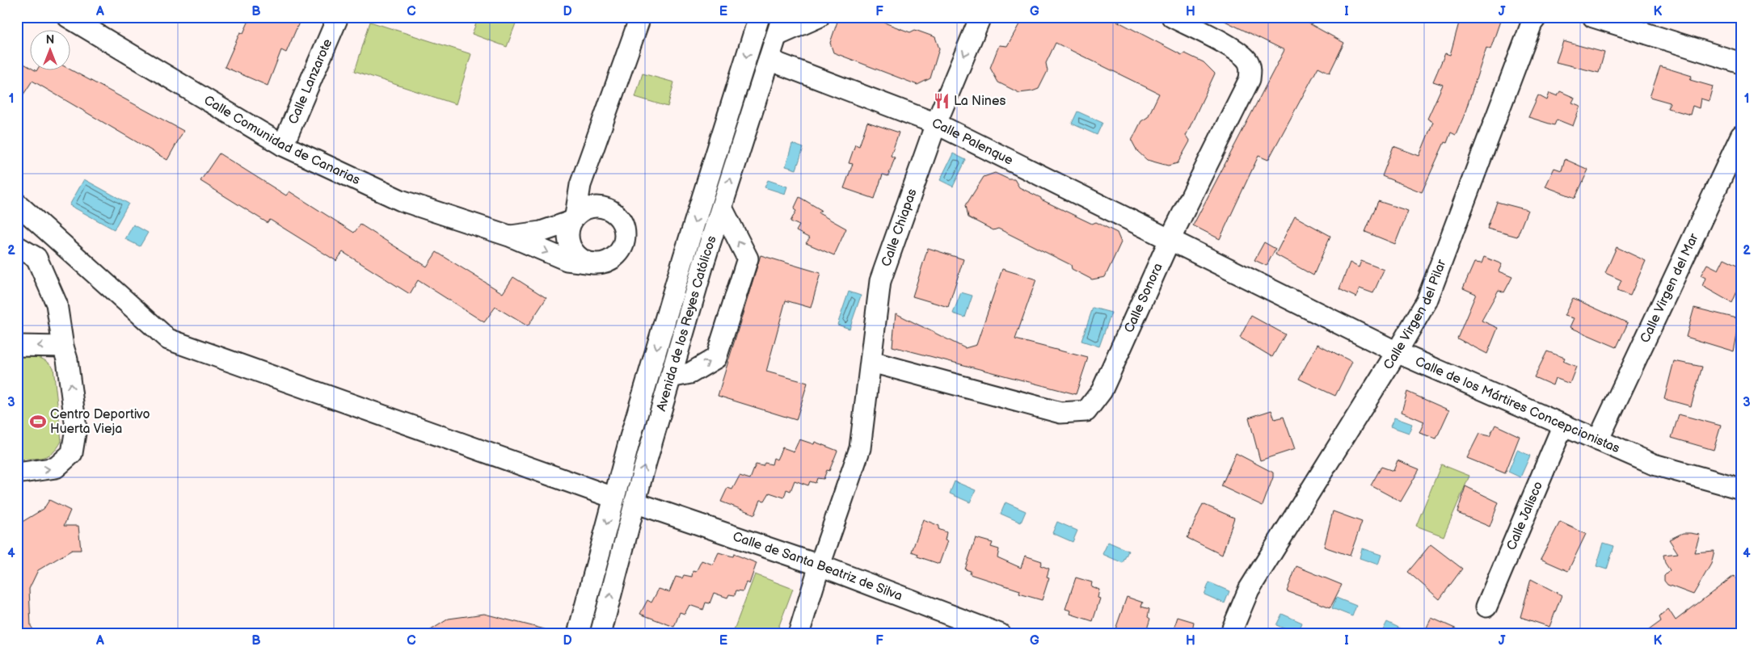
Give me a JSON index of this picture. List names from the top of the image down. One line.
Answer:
{"streets":{"street":["Calle Lanzarote","Calle Comunidad de Canarias","Calle Palenque","Calle Chiapas","Calle Virgen del Mar","Calle Sonora","Calle Virgen del Pilar","Avenida de los Reyes Católicos","Calle de los Mártires Concepcionistas","Calle Jalisco","Calle de Santa Beatriz de Silva"]},"crossings":[["Calle Lanzarote","Calle Comunidad de Canarias"],["Calle Palenque","Calle Chiapas"],["Calle Palenque","Calle Sonora"],["Calle Palenque","Avenida de los Reyes Católicos"],["Calle Palenque","Calle de los Mártires Concepcionistas"],["Calle Chiapas","Calle Sonora"],["Calle Chiapas","Calle de Santa Beatriz de Silva"],["Calle Virgen del Mar","Calle de los Mártires Concepcionistas"],["Calle Sonora","Calle de los Mártires Concepcionistas"],["Calle Virgen del Pilar","Calle de los Mártires Concepcionistas"],["Avenida de los Reyes Católicos","Calle de Santa Beatriz de Silva"],["Calle de los Mártires Concepcionistas","Calle Jalisco"]],"places":{"restaurant":["La Nines"],"sports":["Centro Deportivo Huerta Vieja"]},"north":"top","grid":{"columns":["A","B","C","D","E","F","G","H","I","J","K"],"rows":["1","2","3","4"]}}
